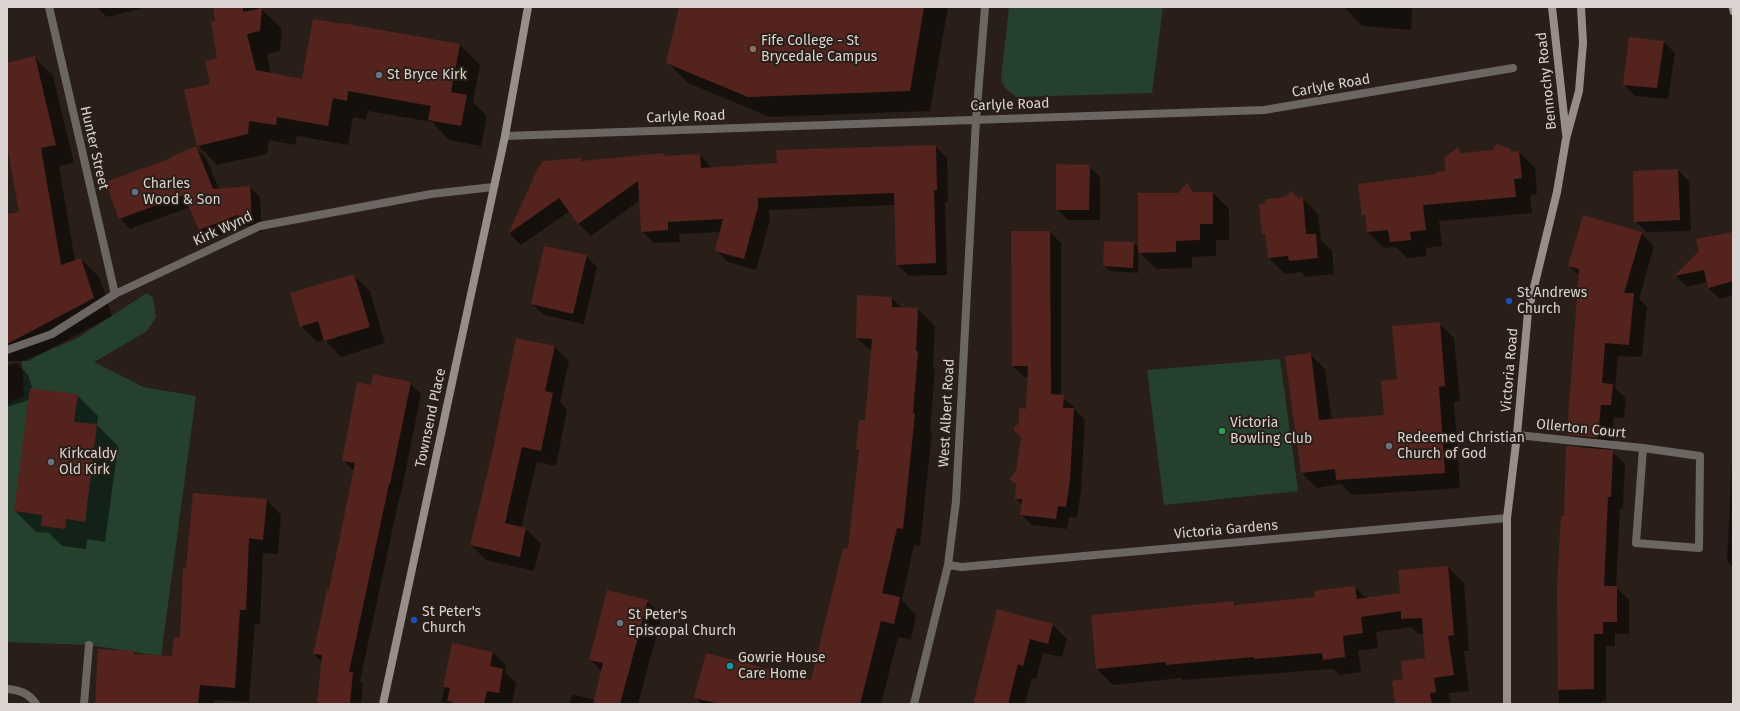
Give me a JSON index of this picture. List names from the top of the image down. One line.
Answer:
{"streets":{"main road":["Bennochy Road","Victoria Road","Townsend Place"],"street":["Carlyle Road","Hunter Street","Kirk Wynd","West Albert Road","Ollerton Court","Victoria Gardens"]},"crossings":[["Bennochy Road","Victoria Road"],["Carlyle Road","West Albert Road"],["Carlyle Road","Townsend Place"],["Hunter Street","Kirk Wynd"],["Kirk Wynd","Townsend Place"],["Victoria Road","Ollerton Court"],["Victoria Road","Victoria Gardens"],["West Albert Road","Victoria Gardens"]],"places":["Fife College - St Brycedale Campus","St Bryce Kirk","Charles Wood & Son","St Andrews Church","Victoria Bowling Club","Redeemed Christian Church of God","Kirkcaldy Old Kirk","St Peter's Church","St Peter's Episcopal Church","Gowrie House Care Home"]}
